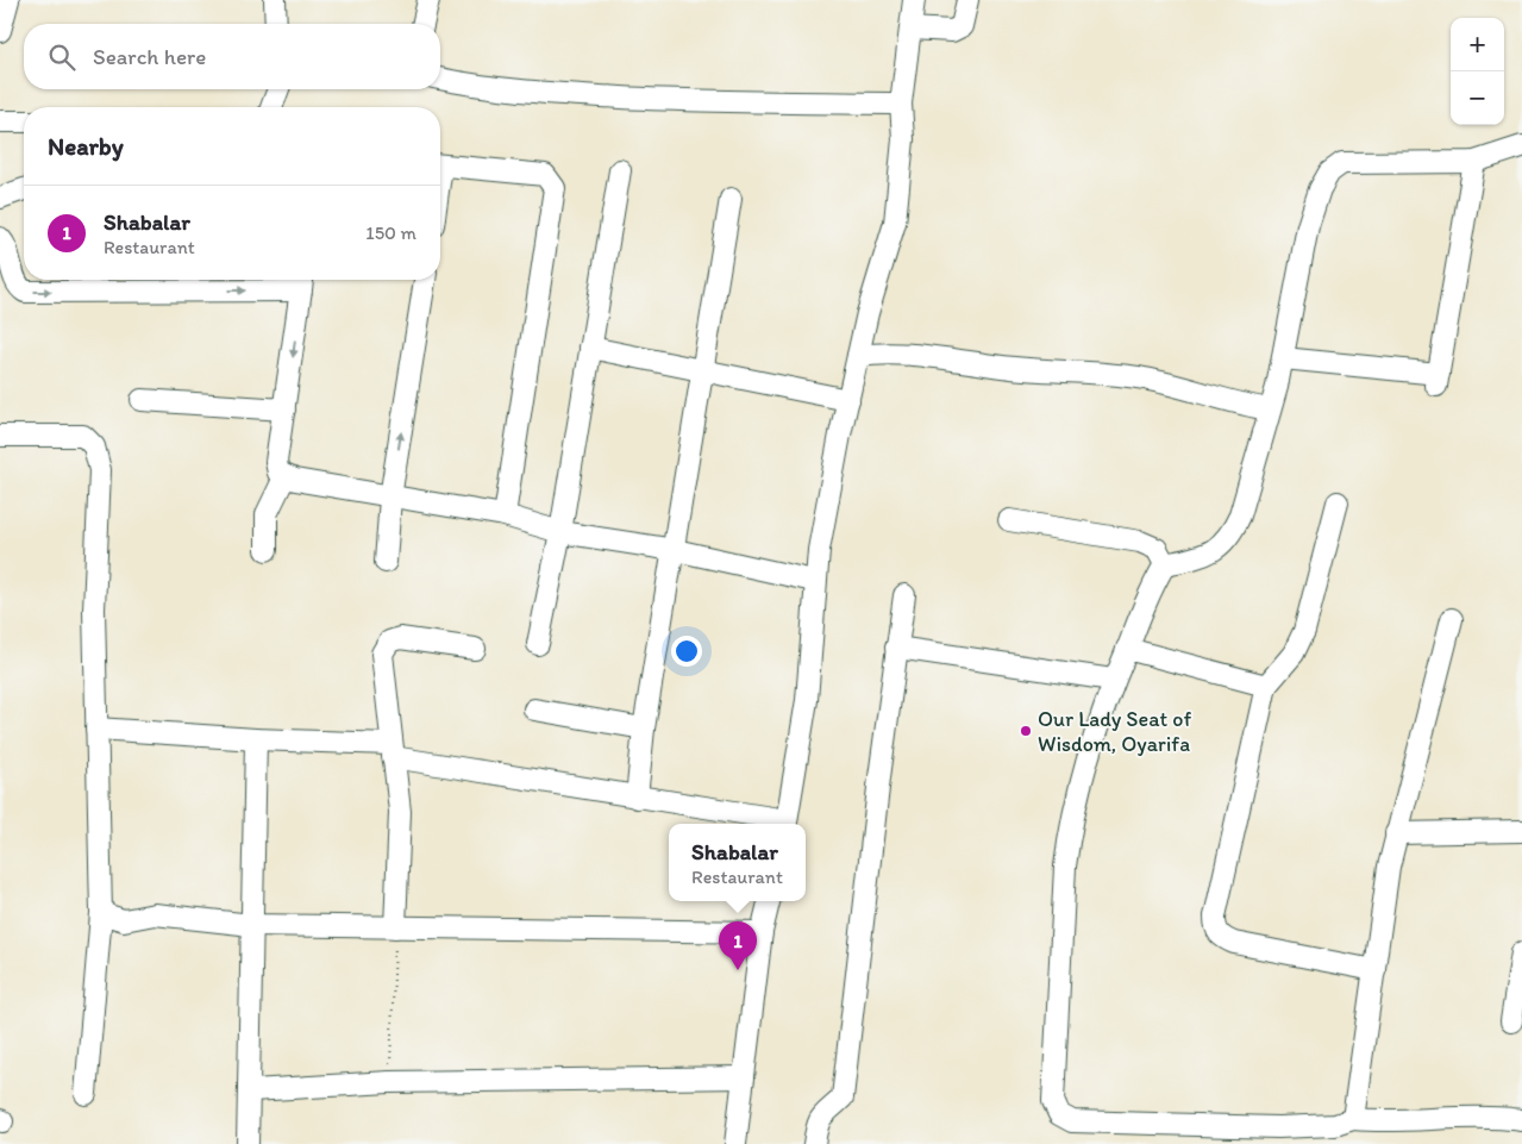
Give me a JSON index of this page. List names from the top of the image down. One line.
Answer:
{"places":["Our Lady Seat of Wisdom, Oyarifa"],"page":{"map_buttons":["+","−"],"search":"Search here","heading":"Nearby","list":[{"mark":"1","name":"Shabalar","note":"Restaurant","value":"150 m"}],"popup":["Shabalar","Restaurant"],"pins":"1"}}
